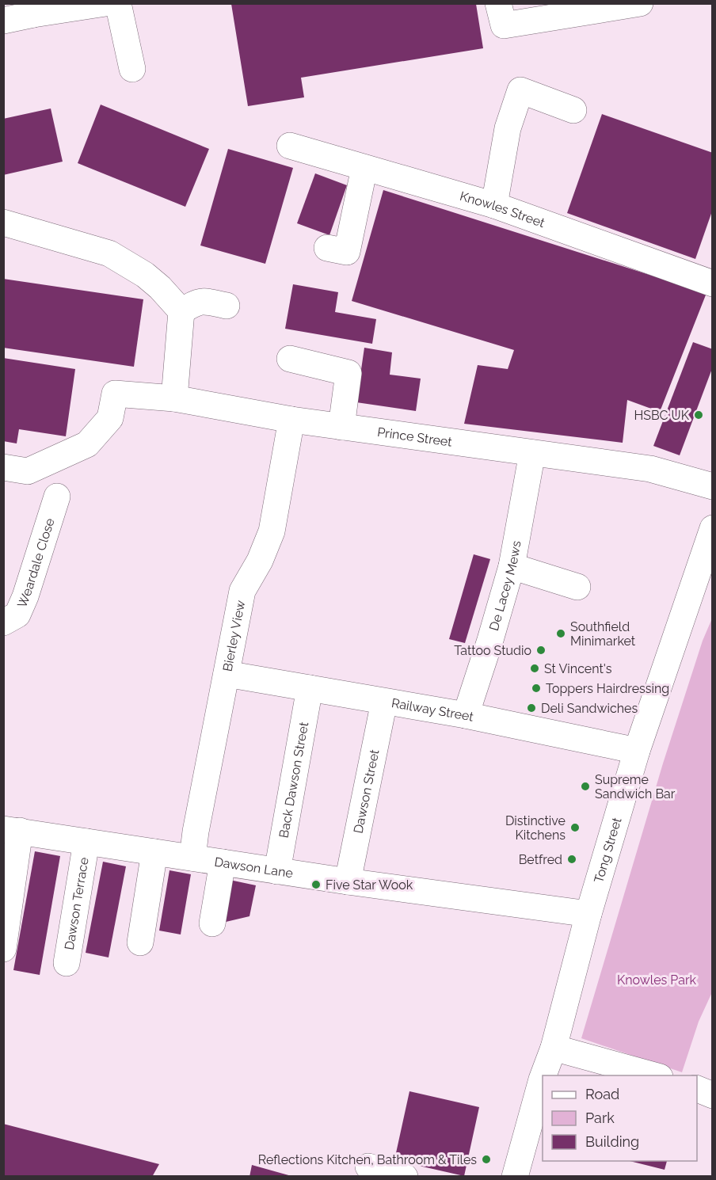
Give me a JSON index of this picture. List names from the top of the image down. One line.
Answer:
{"streets":{"main road":["Knowles Street","Prince Street","Weardale Close","De Lacey Mews","Bierley View","Railway Street","Back Dawson Street","Dawson Street","Tong Street","Dawson Lane","Dawson Terrace"]},"crossings":[["Prince Street","De Lacey Mews"],["Prince Street","Bierley View"],["De Lacey Mews","Railway Street"],["Bierley View","Railway Street"],["Bierley View","Dawson Lane"],["Railway Street","Back Dawson Street"],["Railway Street","Dawson Street"],["Railway Street","Tong Street"],["Back Dawson Street","Dawson Lane"],["Dawson Street","Dawson Lane"],["Tong Street","Dawson Lane"],["Dawson Lane","Dawson Terrace"]],"parks":["Knowles Park"],"places":["HSBC UK","Southfield Minimarket","Tattoo Studio","St Vincent's","Toppers Hairdressing","Deli Sandwiches","Supreme Sandwich Bar","Distinctive Kitchens","Betfred","Five Star Wook","Reflections Kitchen, Bathroom & Tiles"],"legend":["Road","Park","Building"]}
